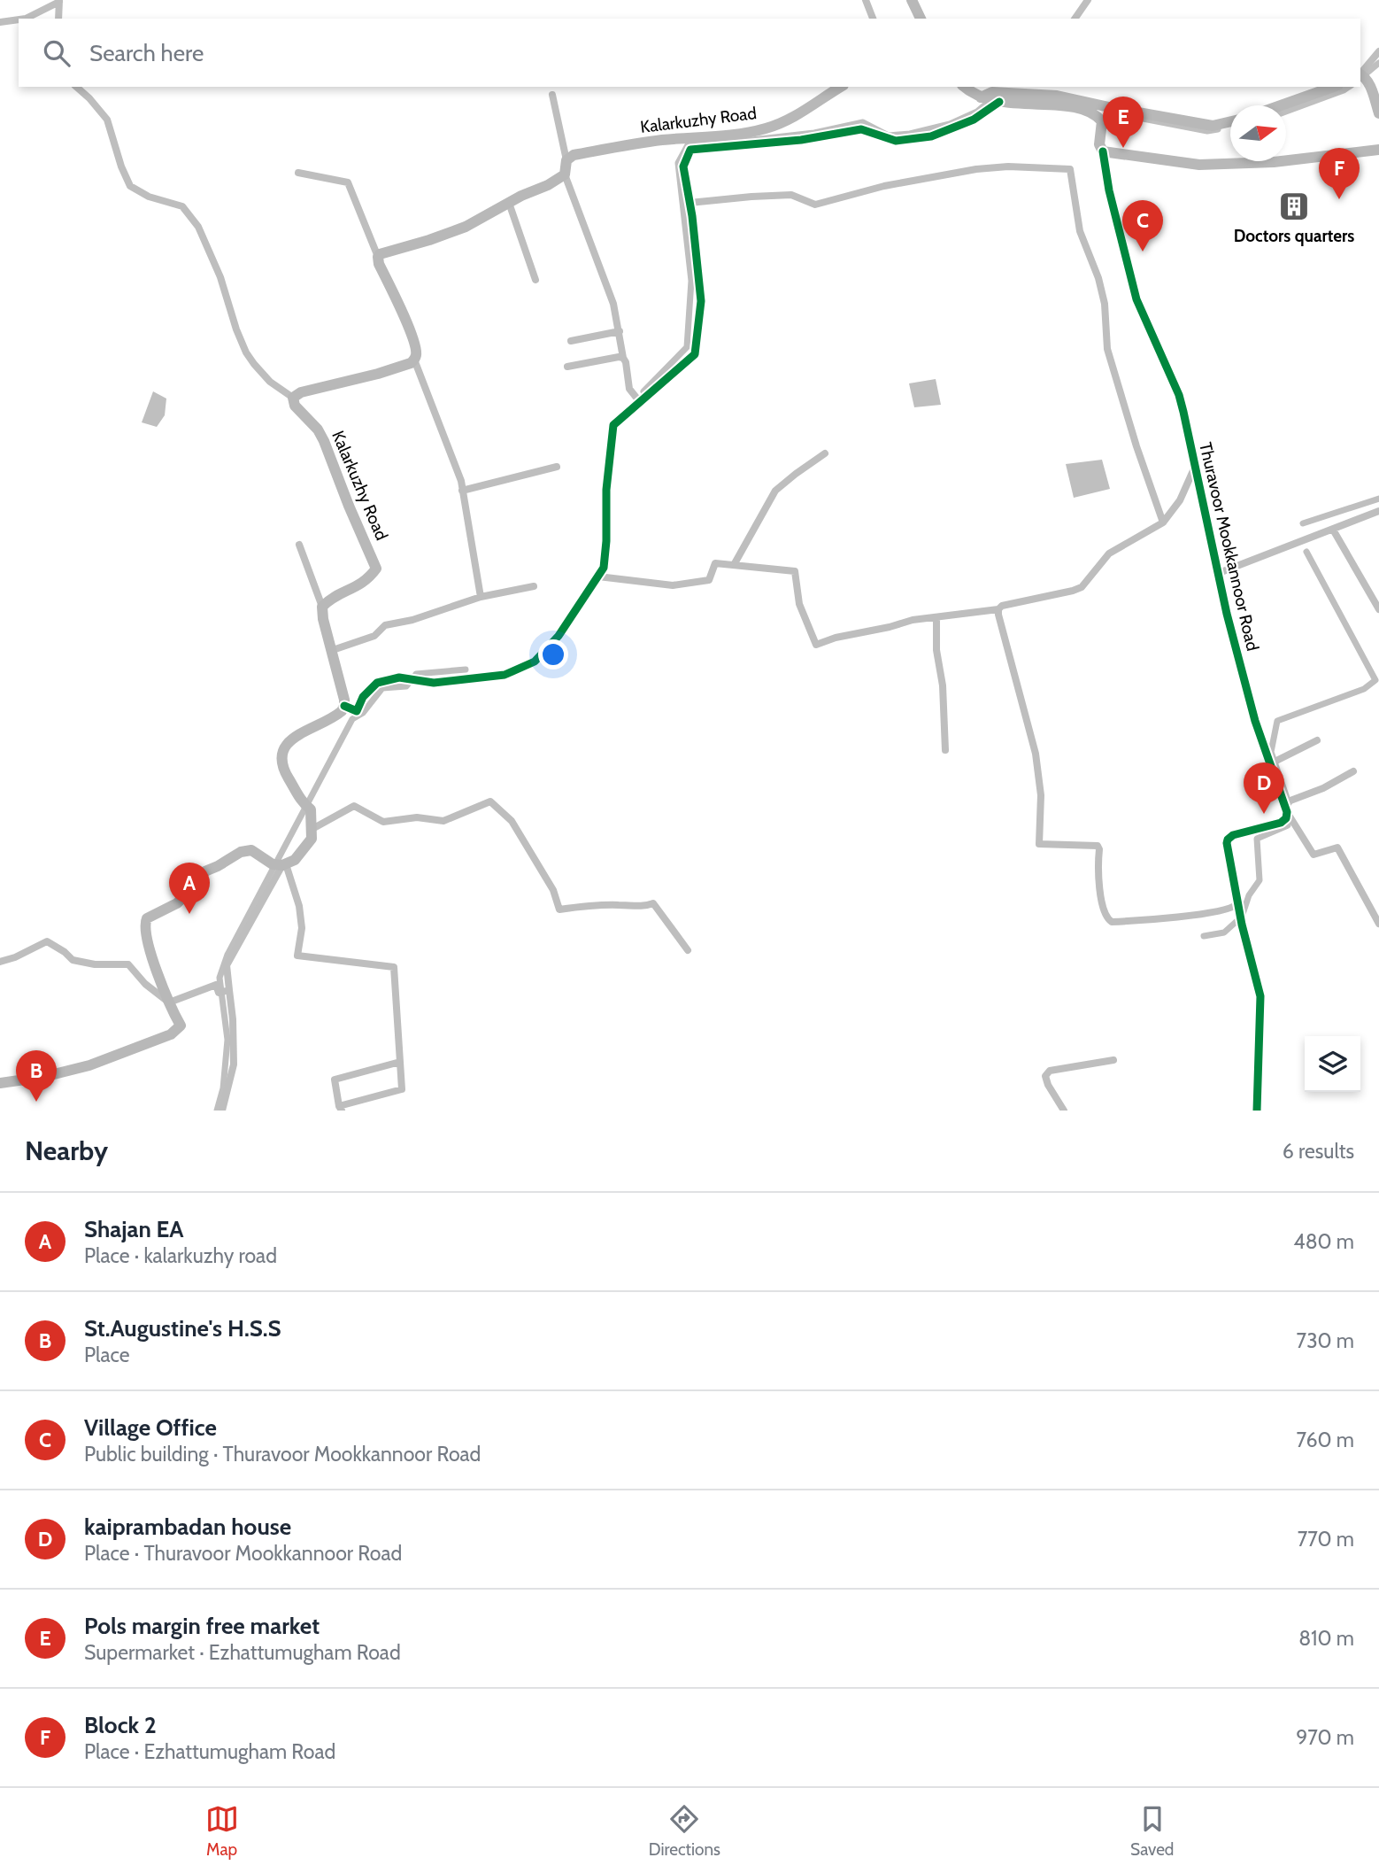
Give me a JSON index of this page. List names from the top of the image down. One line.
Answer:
{"streets":{"main road":["Kalarkuzhy Road"],"street":["Thuravoor Mookkannoor Road"]},"places":{"building":["Doctors quarters"]},"north":"right","page":{"search":"Search here","pins":["E","F","C","D","A","B"],"heading":["Nearby","6 results"],"list":[{"mark":"A","name":"Shajan EA","note":"Place · kalarkuzhy road","value":"480 m"},{"mark":"B","name":"St.Augustine's H.S.S","note":"Place","value":"730 m"},{"mark":"C","name":"Village Office","note":"Public building · Thuravoor Mookkannoor Road","value":"760 m"},{"mark":"D","name":"kaiprambadan house","note":"Place · Thuravoor Mookkannoor Road","value":"770 m"},{"mark":"E","name":"Pols margin free market","note":"Supermarket · Ezhattumugham Road","value":"810 m"},{"mark":"F","name":"Block 2","note":"Place · Ezhattumugham Road","value":"970 m"}],"nav":["Map","Directions","Saved"]}}
